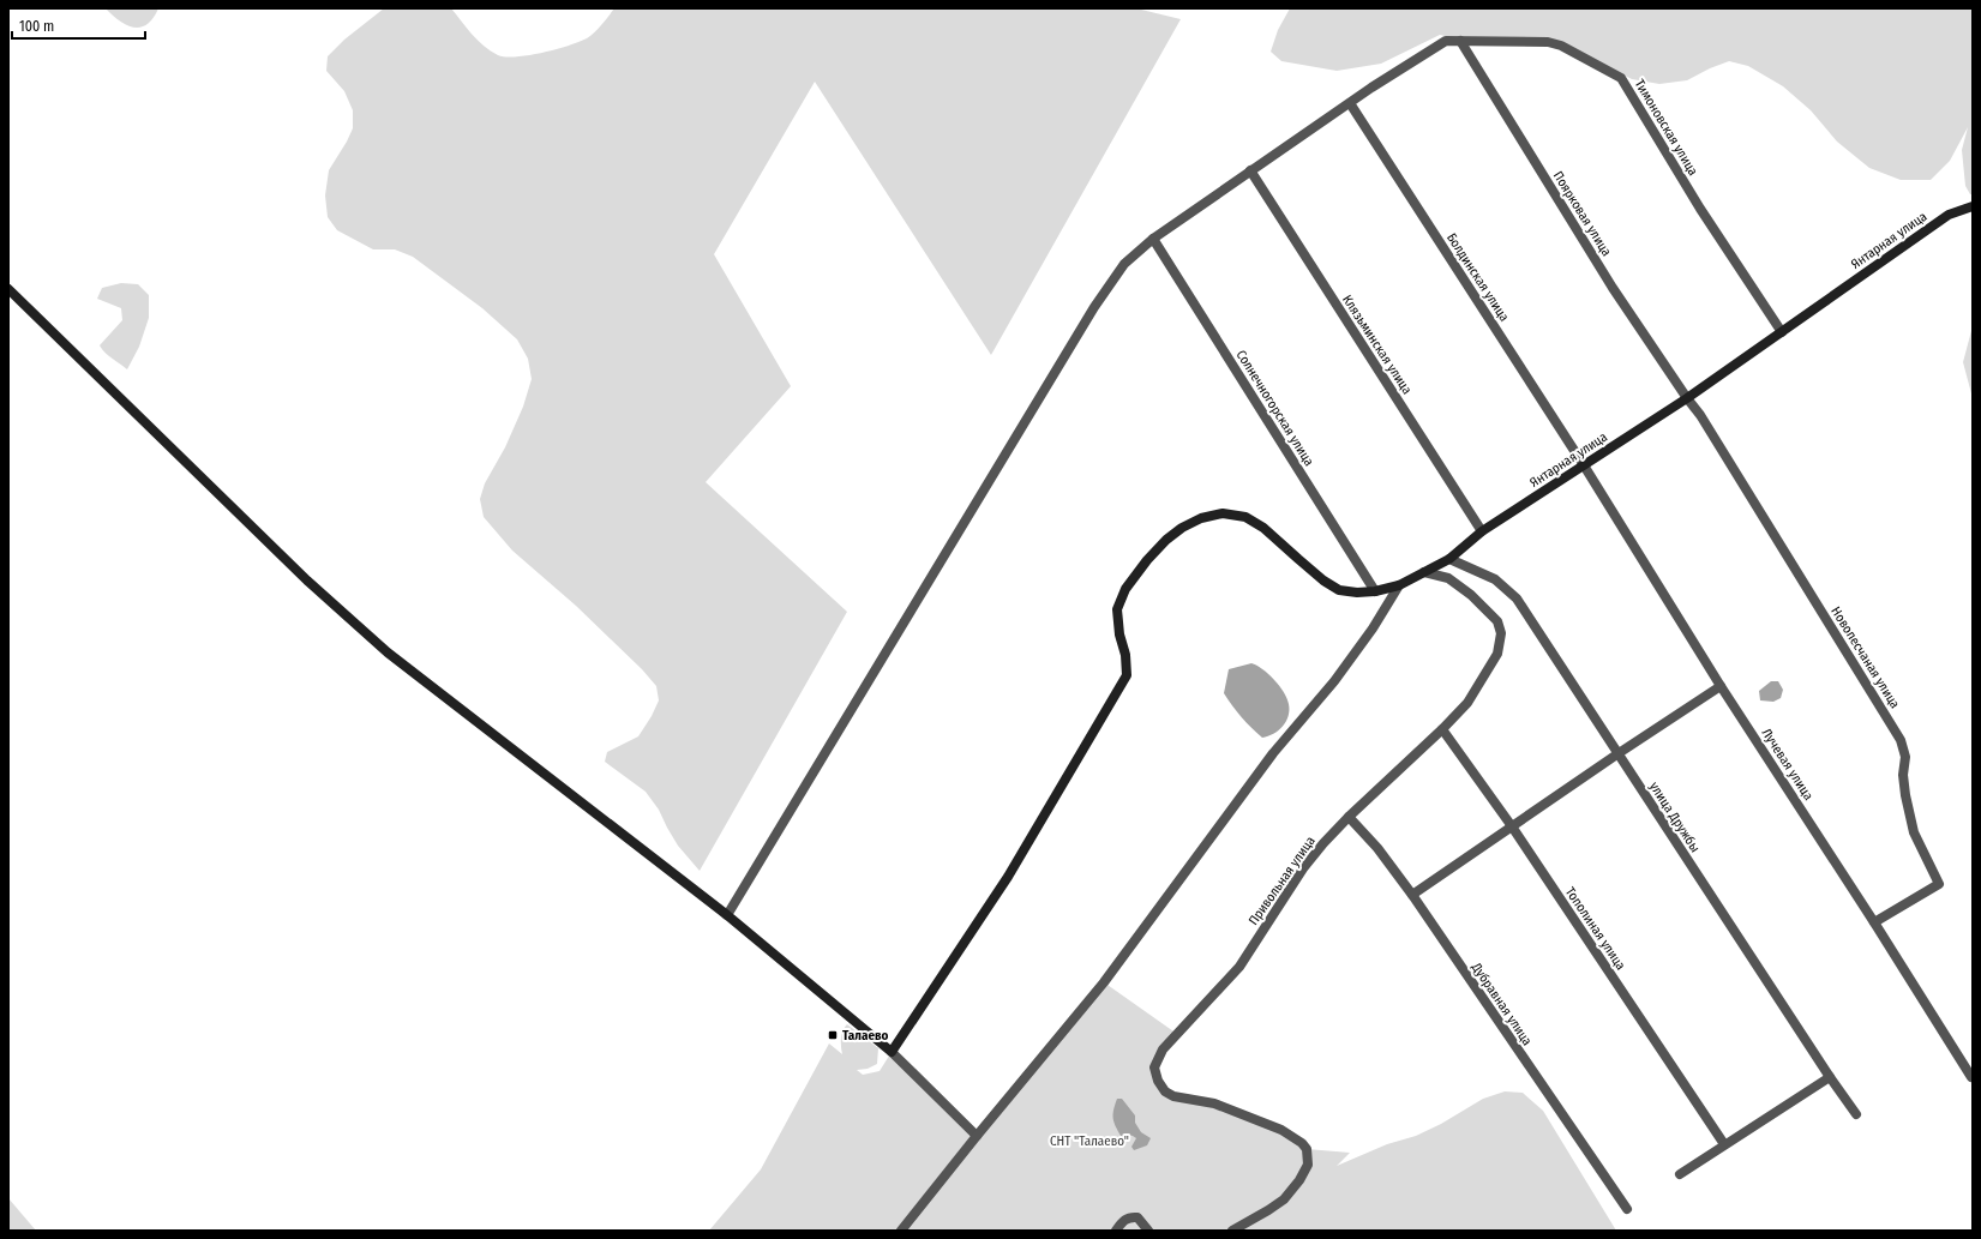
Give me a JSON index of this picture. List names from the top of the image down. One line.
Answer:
{"streets":{"street":["Тимоновская улица","Поярковая улица","Янтарная улица","Болдинская улица","Клязьминская улица","Солнечногорская улица","Новопесчаная улица","Лучевая улица","улица Дружбы","Привольная улица","Тополиная улица","Дубравная улица"]},"crossings":[["Тимоновская улица","Поярковая улица"],["Тимоновская улица","Янтарная улица"],["Тимоновская улица","Болдинская улица"],["Тимоновская улица","Клязьминская улица"],["Тимоновская улица","Солнечногорская улица"],["Поярковая улица","Янтарная улица"],["Поярковая улица","Новопесчаная улица"],["Янтарная улица","Болдинская улица"],["Янтарная улица","Клязьминская улица"],["Янтарная улица","Солнечногорская улица"],["Янтарная улица","Новопесчаная улица"],["Янтарная улица","Лучевая улица"],["Янтарная улица","улица Дружбы"],["Янтарная улица","Привольная улица"],["Болдинская улица","Лучевая улица"],["Новопесчаная улица","Лучевая улица"],["Привольная улица","Тополиная улица"],["Привольная улица","Дубравная улица"]],"parks":["СНТ \"Талаево\""],"places":{"transit":["Талаево"]},"scale_bar":"100 m"}
